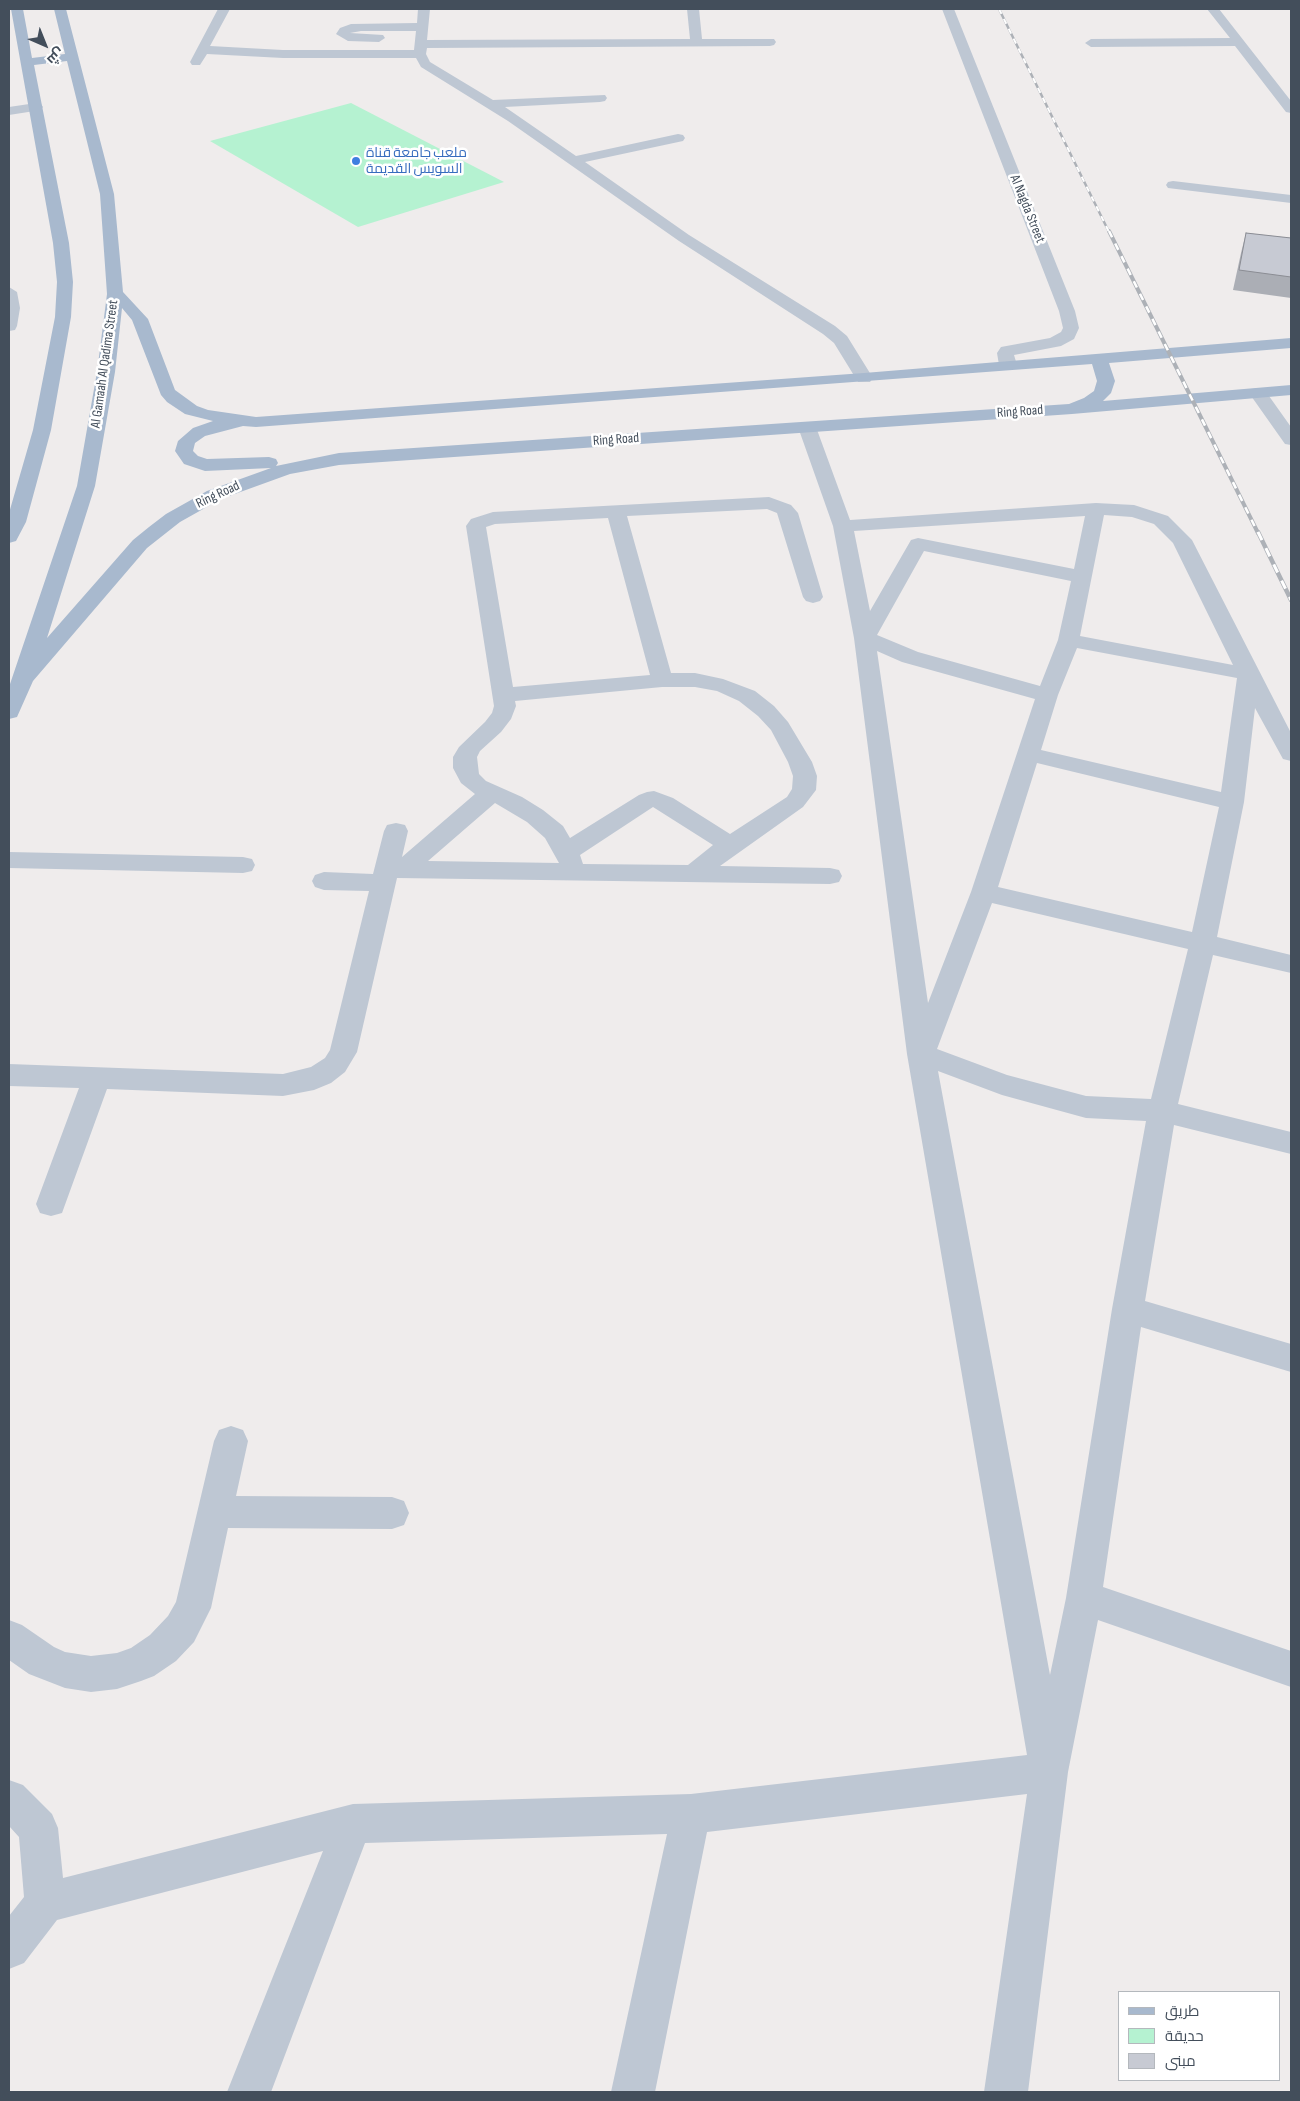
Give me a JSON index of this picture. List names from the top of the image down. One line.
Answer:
{"streets":{"main road":["Al Gamaah Al Qadima Street","Ring Road"],"street":["Al Nagda Street"]},"crossings":[["Al Gamaah Al Qadima Street","Ring Road"]],"places":["ملعب جامعة قناة السويس القديمة"],"legend":["طريق","حديقة","مبنى"],"north":"bottom right"}
